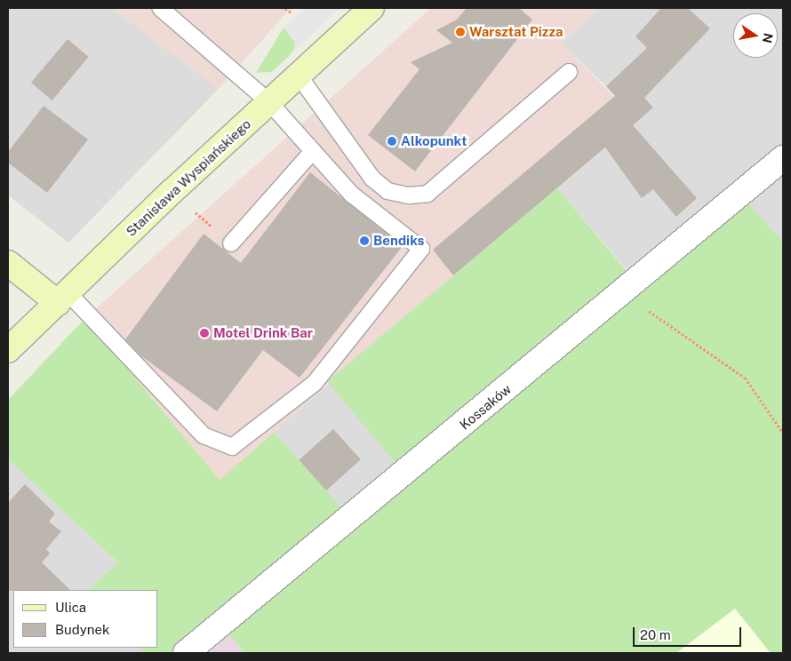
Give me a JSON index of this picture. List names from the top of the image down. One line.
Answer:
{"streets":{"street":["Stanisława Wyspiańskiego","Kossaków"]},"places":["Warsztat Pizza","Alkopunkt","Bendiks","Motel Drink Bar"],"legend":["Ulica","Budynek"],"scale_bar":"20 m","north":"right"}
